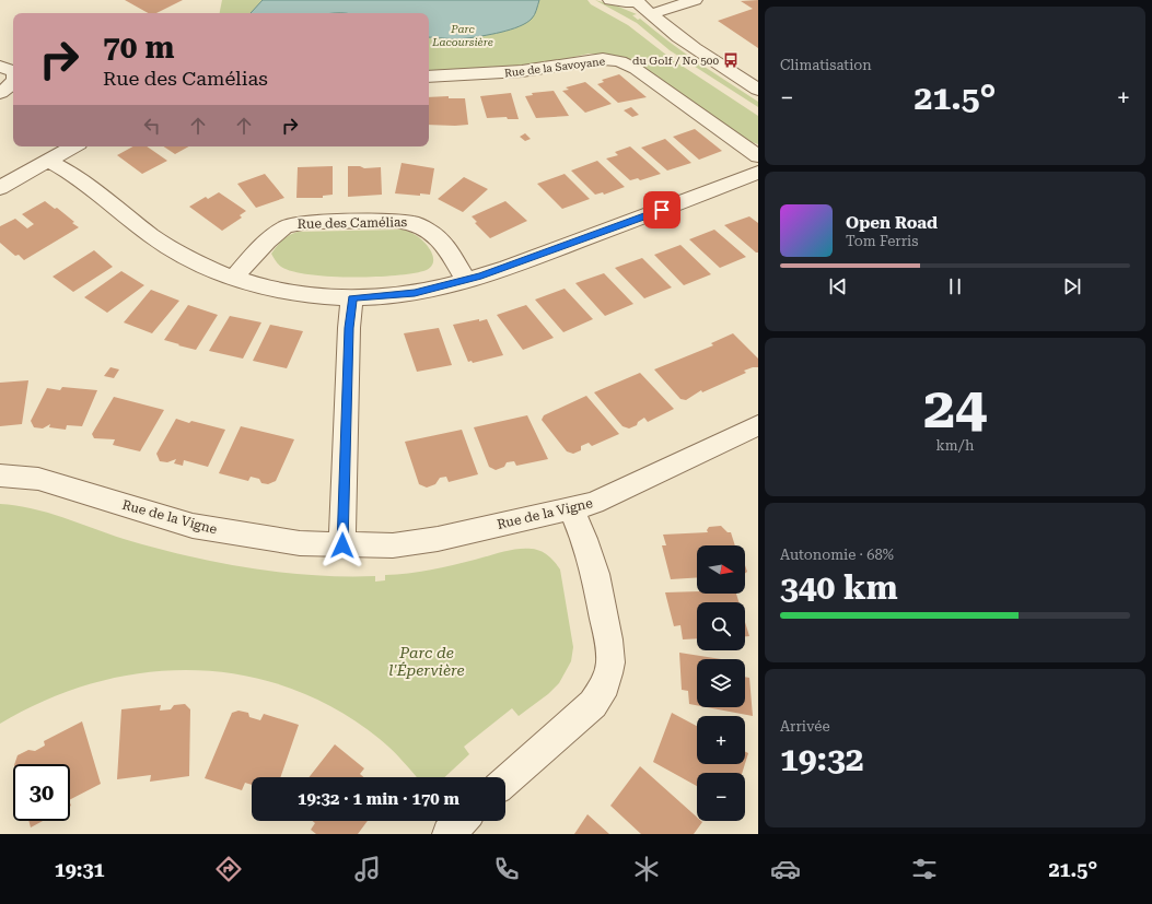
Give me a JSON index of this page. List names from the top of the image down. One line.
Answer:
{"streets":{"street":["Rue de la Savoyane","Rue des Camélias","Rue de la Vigne"]},"parks":["Parc Lacoursière","Parc de l'Épervière"],"places":{"bus stop":["du Golf / No 500"]},"north":"right","page":{"tile":["Climatisation",["24","km/h"],["Autonomie · 68%","340 km"],["Arrivée","19:32"]],"turn":["70 m","Rue des Camélias"],"heat":["−","21.5°","+"],"song":["Open Road","Tom Ferris"],"map_buttons":["+","−"],"limit":"30","trip":"19:32 · 1 min · 170 m","tabs":["19:31","21.5°"]}}
